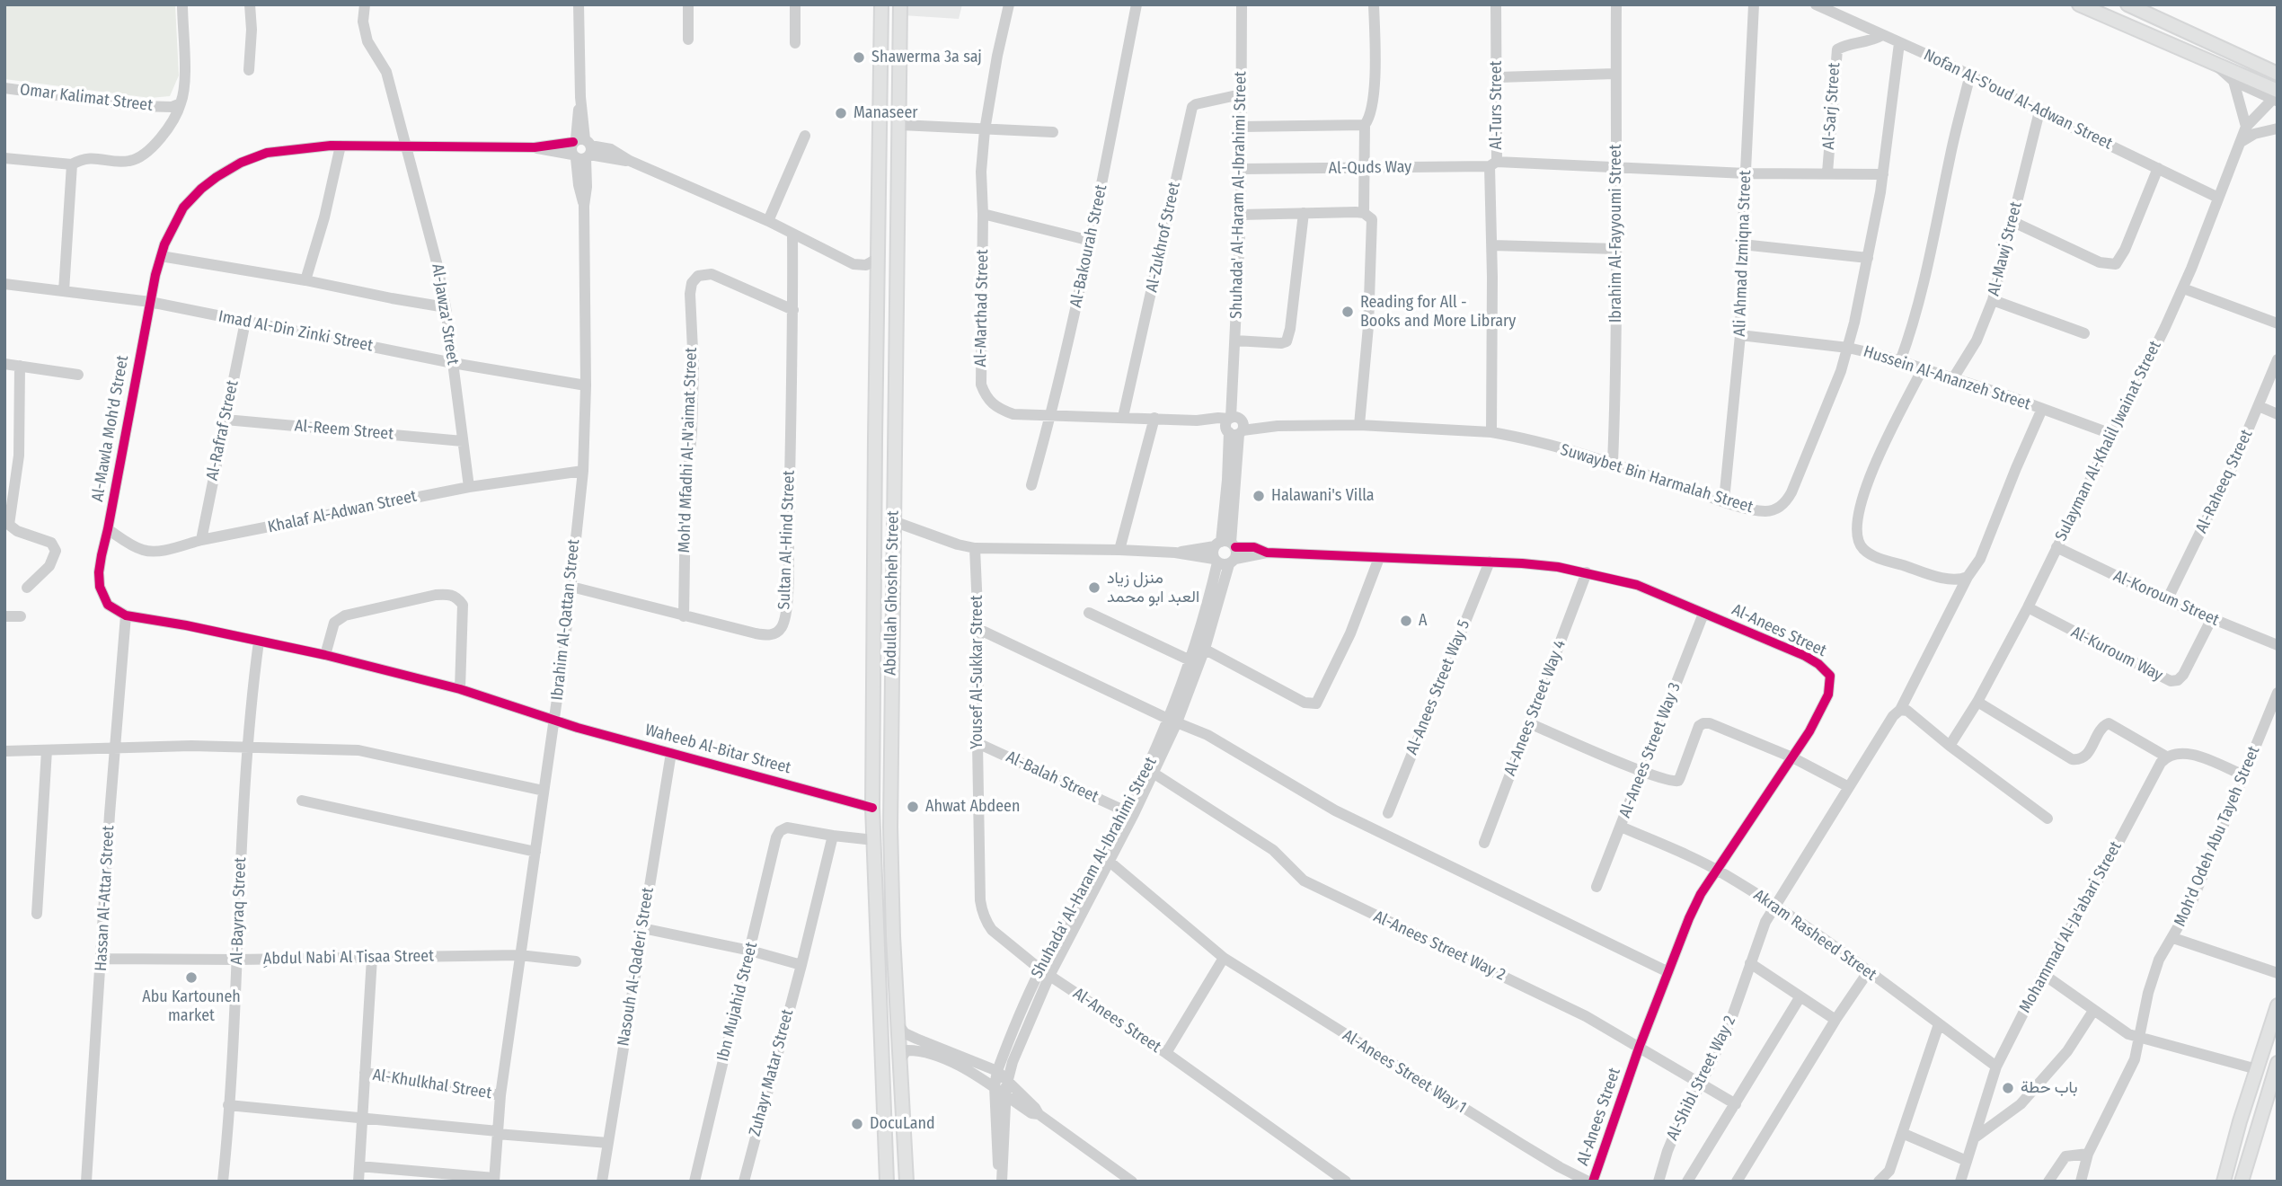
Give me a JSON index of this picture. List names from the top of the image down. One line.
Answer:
{"streets":{"main road":["Abdullah Ghosheh Street"],"street":["Omar Kalimat Street","Nofan Al-S'oud Al-Adwan Street","Al-Turs Street","Al-Sarj Street","Al-Quds Way","Shuhada' Al-Haram Al-Ibrahimi Street","Ibrahim Al-Fayyoumi Street","Al-Zukhrof Street","Al-Bakourah Street","Al-Mawj Street","Ali Ahmad Izmiqna Street","Al-Marthad Street","Al-Jawza' Street","Imad Al-Din Zinki Street","Hussein Al-Ananzeh Street","Al-Mawla Moh'd Street","Al-Rafraf Street","Al-Reem Street","Sulayman Al-Khalil Jwainat Street","Moh'd Mfadhi Al-N'aimat Street","Suwaybet Bin Harmalah Street","Al-Raheeq Street","Khalaf Al-Adwan Street","Sultan Al-Hind Street","Al-Koroum Street","Ibrahim Al-Qattan Street","Al-Anees Street","Al-Kuroum Way","Yousef Al-Sukkar Street","Al-Anees Street Way 5","Al-Anees Street Way 4","Waheeb Al-Bitar Street","Al-Anees Street Way 3","Al-Balah Street","Moh'd Odeh Abu Tayeh Street","Hassan Al-Attar Street","Al-Bayraq Street","Mohammad Al-Ja'abari Street","Akram Rasheed Street","Al-Anees Street Way 2","ِAbdul Nabi Al Tisaa Street","Nasouh Al-Qaderi Street","Ibn Mujahid Street","Al-Anees Street Way 1","Zuhayr Matar Street","Al-Shibl Street Way 2","Al-Khulkhal Street"]},"crossings":[["Nofan Al-S'oud Al-Adwan Street","Al-Sarj Street"],["Nofan Al-S'oud Al-Adwan Street","Al-Mawj Street"],["Nofan Al-S'oud Al-Adwan Street","Sulayman Al-Khalil Jwainat Street"],["Nofan Al-S'oud Al-Adwan Street","Suwaybet Bin Harmalah Street"],["Al-Turs Street","Al-Sarj Street"],["Al-Turs Street","Al-Quds Way"],["Al-Turs Street","Ibrahim Al-Fayyoumi Street"],["Al-Turs Street","Ali Ahmad Izmiqna Street"],["Al-Turs Street","Suwaybet Bin Harmalah Street"],["Al-Quds Way","Shuhada' Al-Haram Al-Ibrahimi Street"],["Shuhada' Al-Haram Al-Ibrahimi Street","Al-Zukhrof Street"],["Shuhada' Al-Haram Al-Ibrahimi Street","Al-Marthad Street"],["Shuhada' Al-Haram Al-Ibrahimi Street","Suwaybet Bin Harmalah Street"],["Shuhada' Al-Haram Al-Ibrahimi Street","Al-Anees Street"],["Shuhada' Al-Haram Al-Ibrahimi Street","Yousef Al-Sukkar Street"],["Shuhada' Al-Haram Al-Ibrahimi Street","Al-Balah Street"],["Shuhada' Al-Haram Al-Ibrahimi Street","Al-Anees Street Way 2"],["Shuhada' Al-Haram Al-Ibrahimi Street","Al-Anees Street Way 1"],["Ibrahim Al-Fayyoumi Street","Suwaybet Bin Harmalah Street"],["Al-Zukhrof Street","Al-Marthad Street"],["Al-Bakourah Street","Al-Marthad Street"],["Al-Mawj Street","Hussein Al-Ananzeh Street"],["Ali Ahmad Izmiqna Street","Hussein Al-Ananzeh Street"],["Ali Ahmad Izmiqna Street","Suwaybet Bin Harmalah Street"],["Al-Marthad Street","Suwaybet Bin Harmalah Street"],["Al-Jawza' Street","Imad Al-Din Zinki Street"],["Al-Jawza' Street","Al-Mawla Moh'd Street"],["Al-Jawza' Street","Al-Reem Street"],["Al-Jawza' Street","Khalaf Al-Adwan Street"],["Imad Al-Din Zinki Street","Al-Mawla Moh'd Street"],["Imad Al-Din Zinki Street","Al-Rafraf Street"],["Imad Al-Din Zinki Street","Ibrahim Al-Qattan Street"],["Hussein Al-Ananzeh Street","Sulayman Al-Khalil Jwainat Street"],["Hussein Al-Ananzeh Street","Suwaybet Bin Harmalah Street"],["Hussein Al-Ananzeh Street","Al-Shibl Street Way 2"],["Al-Mawla Moh'd Street","Khalaf Al-Adwan Street"],["Al-Mawla Moh'd Street","Ibrahim Al-Qattan Street"],["Al-Mawla Moh'd Street","Hassan Al-Attar Street"],["Al-Rafraf Street","Al-Reem Street"],["Al-Rafraf Street","Khalaf Al-Adwan Street"],["Sulayman Al-Khalil Jwainat Street","Al-Koroum Street"],["Sulayman Al-Khalil Jwainat Street","Al-Kuroum Way"],["Moh'd Mfadhi Al-N'aimat Street","Sultan Al-Hind Street"],["Al-Raheeq Street","Al-Koroum Street"],["Khalaf Al-Adwan Street","Ibrahim Al-Qattan Street"],["Sultan Al-Hind Street","Ibrahim Al-Qattan Street"],["Abdullah Ghosheh Street","Waheeb Al-Bitar Street"],["Al-Koroum Street","Al-Kuroum Way"],["Ibrahim Al-Qattan Street","Waheeb Al-Bitar Street"],["Ibrahim Al-Qattan Street","ِAbdul Nabi Al Tisaa Street"],["Ibrahim Al-Qattan Street","Al-Khulkhal Street"],["Al-Anees Street","Yousef Al-Sukkar Street"],["Al-Anees Street","Al-Anees Street Way 5"],["Al-Anees Street","Al-Anees Street Way 4"],["Al-Anees Street","Al-Anees Street Way 3"],["Al-Anees Street","Akram Rasheed Street"],["Al-Anees Street","Al-Anees Street Way 2"],["Yousef Al-Sukkar Street","Al-Balah Street"],["Waheeb Al-Bitar Street","Nasouh Al-Qaderi Street"],["Al-Anees Street Way 3","Akram Rasheed Street"],["Hassan Al-Attar Street","ِAbdul Nabi Al Tisaa Street"],["Al-Bayraq Street","ِAbdul Nabi Al Tisaa Street"],["Mohammad Al-Ja'abari Street","Akram Rasheed Street"],["Akram Rasheed Street","Al-Shibl Street Way 2"],["Al-Anees Street Way 2","Al-Shibl Street Way 2"],["Ibn Mujahid Street","Zuhayr Matar Street"]],"places":["Shawerma 3a saj","Manaseer","Reading for All - Books and More Library","Halawani's Villa","منزل زياد العبد ابو محمد","A","Ahwat Abdeen","Abu Kartouneh market","باب حطة","DocuLand"]}
